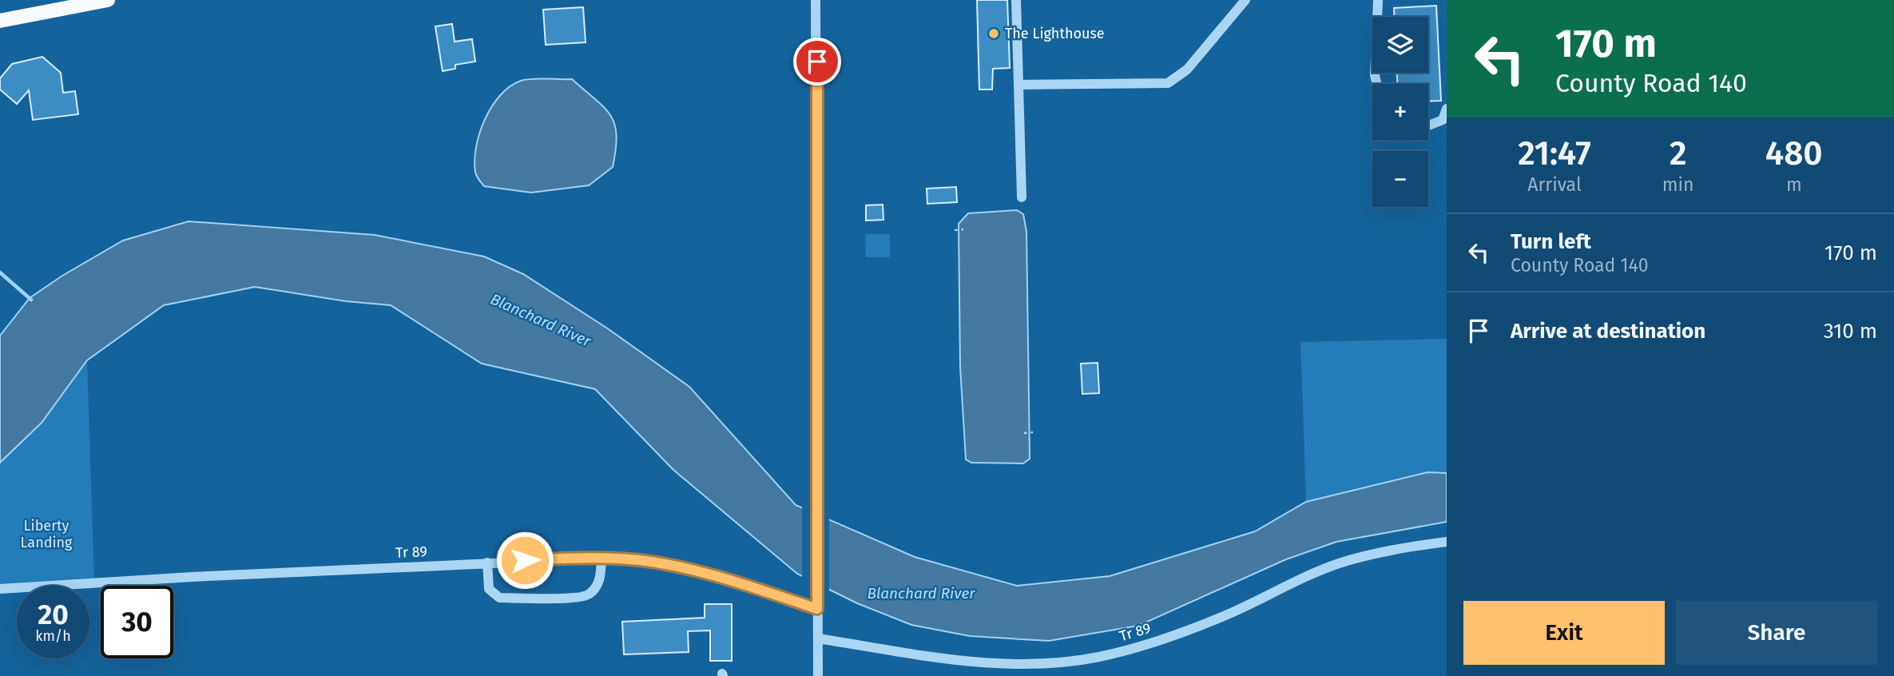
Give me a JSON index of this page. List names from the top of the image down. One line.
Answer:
{"streets":{"street":["Tr 89"]},"water":["Blanchard River"],"parks":["Liberty Landing"],"places":["The Lighthouse"],"page":{"turn":["170 m","County Road 140"],"map_buttons":["+","−"],"eta":["21:47","Arrival","2","min","480","m"],"list":[{"name":"Turn left","note":"County Road 140","value":"170 m"},{"name":"Arrive at destination","value":"310 m"}],"speed":"20 km/h","limit":"30","buttons":["Exit","Share"]}}
